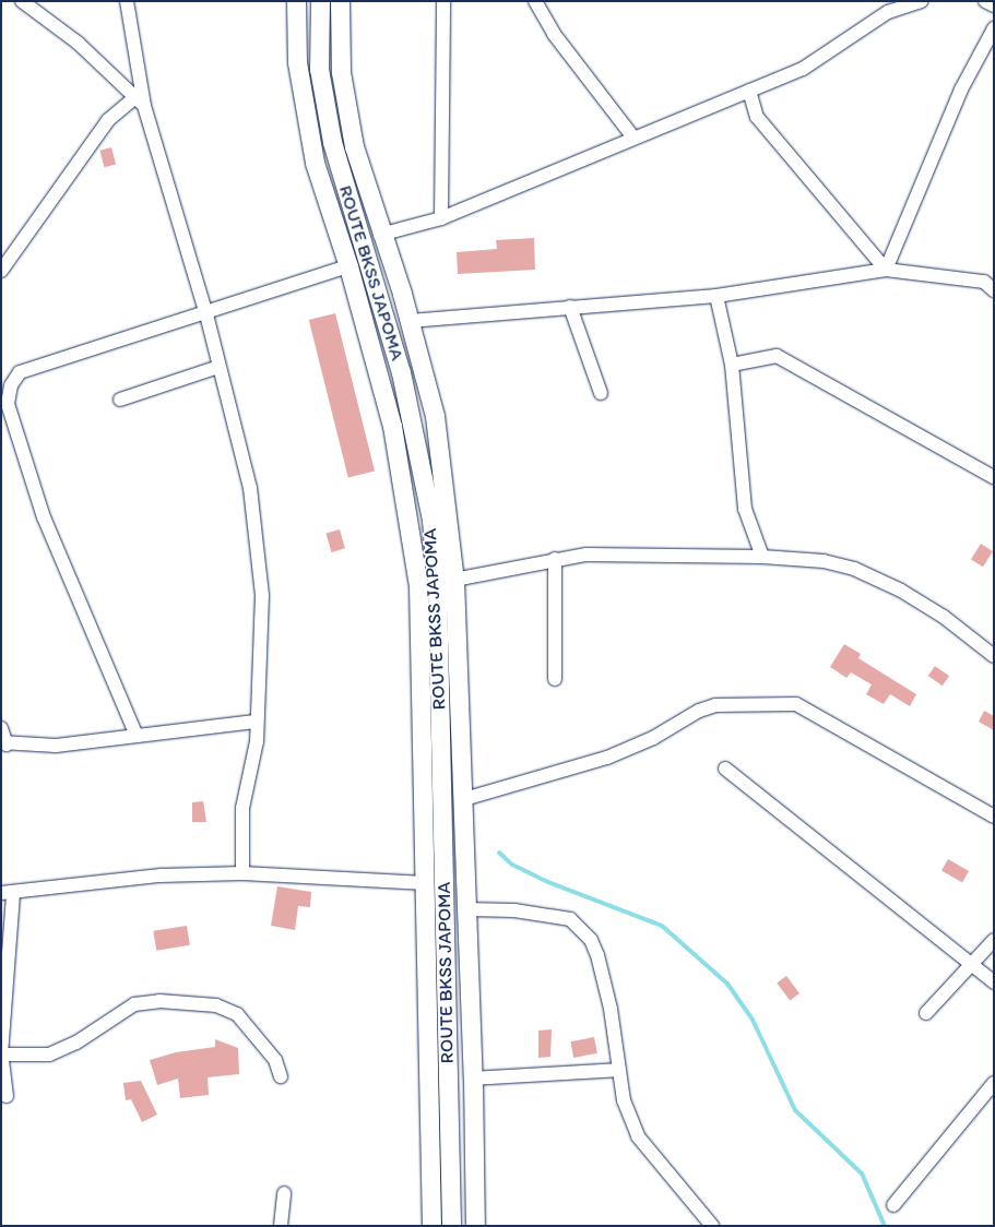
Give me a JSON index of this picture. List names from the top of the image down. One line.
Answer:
{"streets":{"main road":["ROUTE BKSS JAPOMA"]}}
